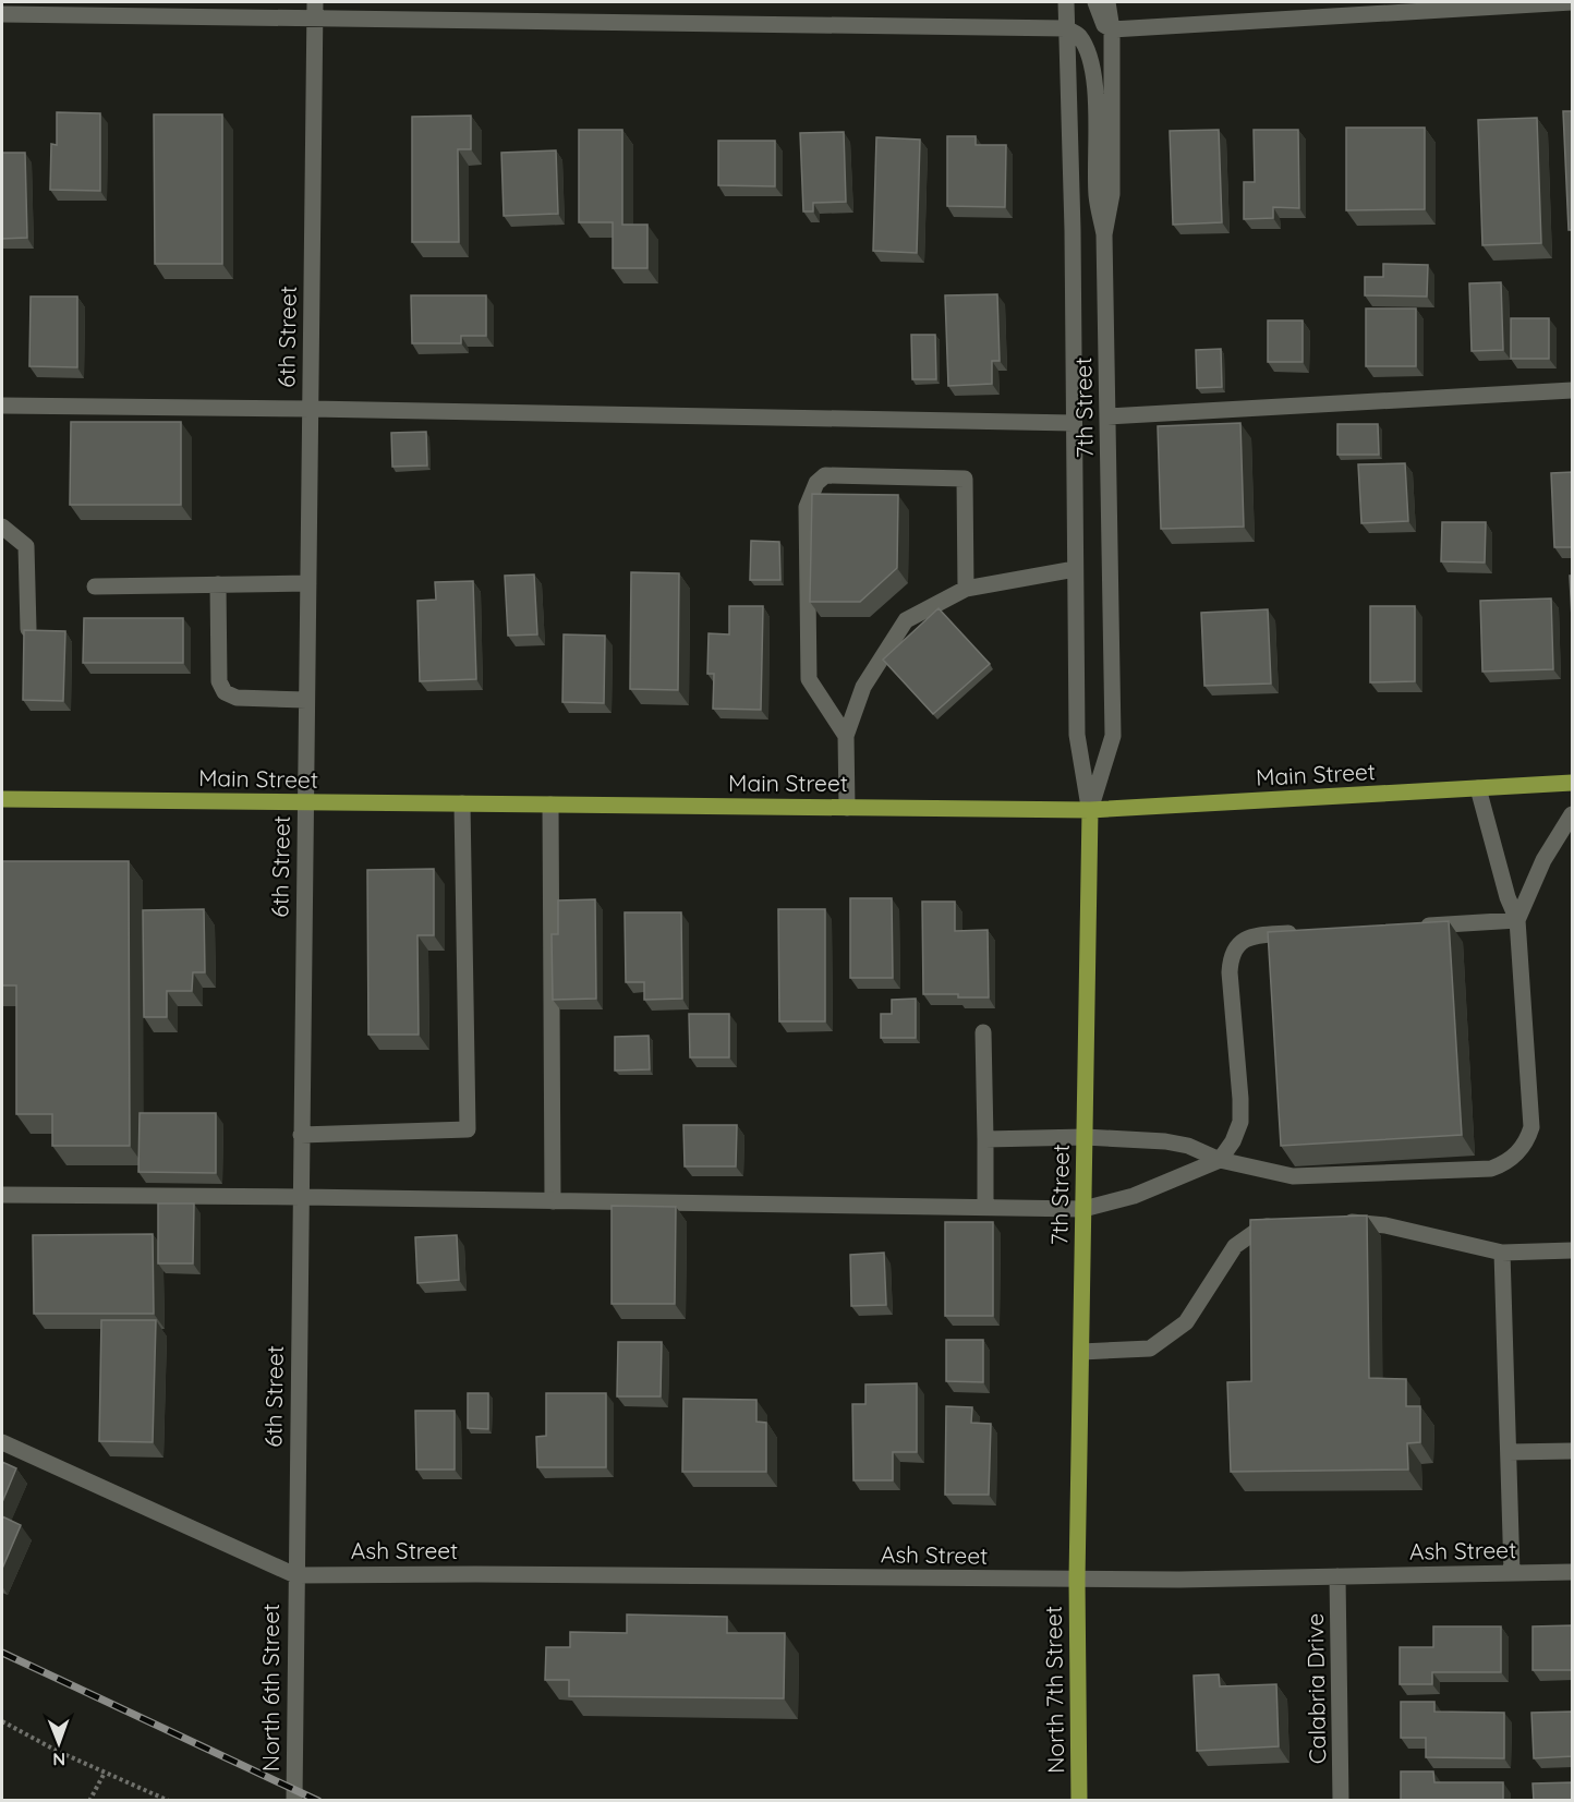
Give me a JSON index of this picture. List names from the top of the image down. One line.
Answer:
{"streets":{"main road":["7th Street","Main Street","North 7th Street"],"street":["6th Street","Ash Street","North 6th Street","Calabria Drive"]},"crossings":[["6th Street","Main Street"],["6th Street","Ash Street"],["6th Street","North 6th Street"],["7th Street","Main Street"],["7th Street","Ash Street"],["7th Street","North 7th Street"],["Ash Street","North 6th Street"],["Ash Street","Calabria Drive"],["Ash Street","North 7th Street"]],"north":"bottom"}
